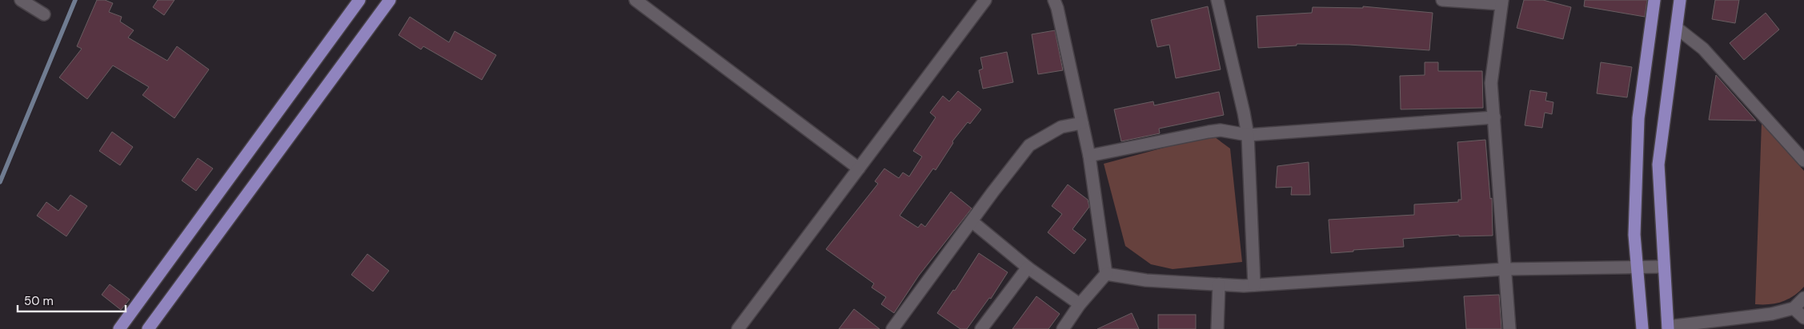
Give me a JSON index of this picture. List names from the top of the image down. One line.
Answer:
{"scale_bar":"50 m"}
